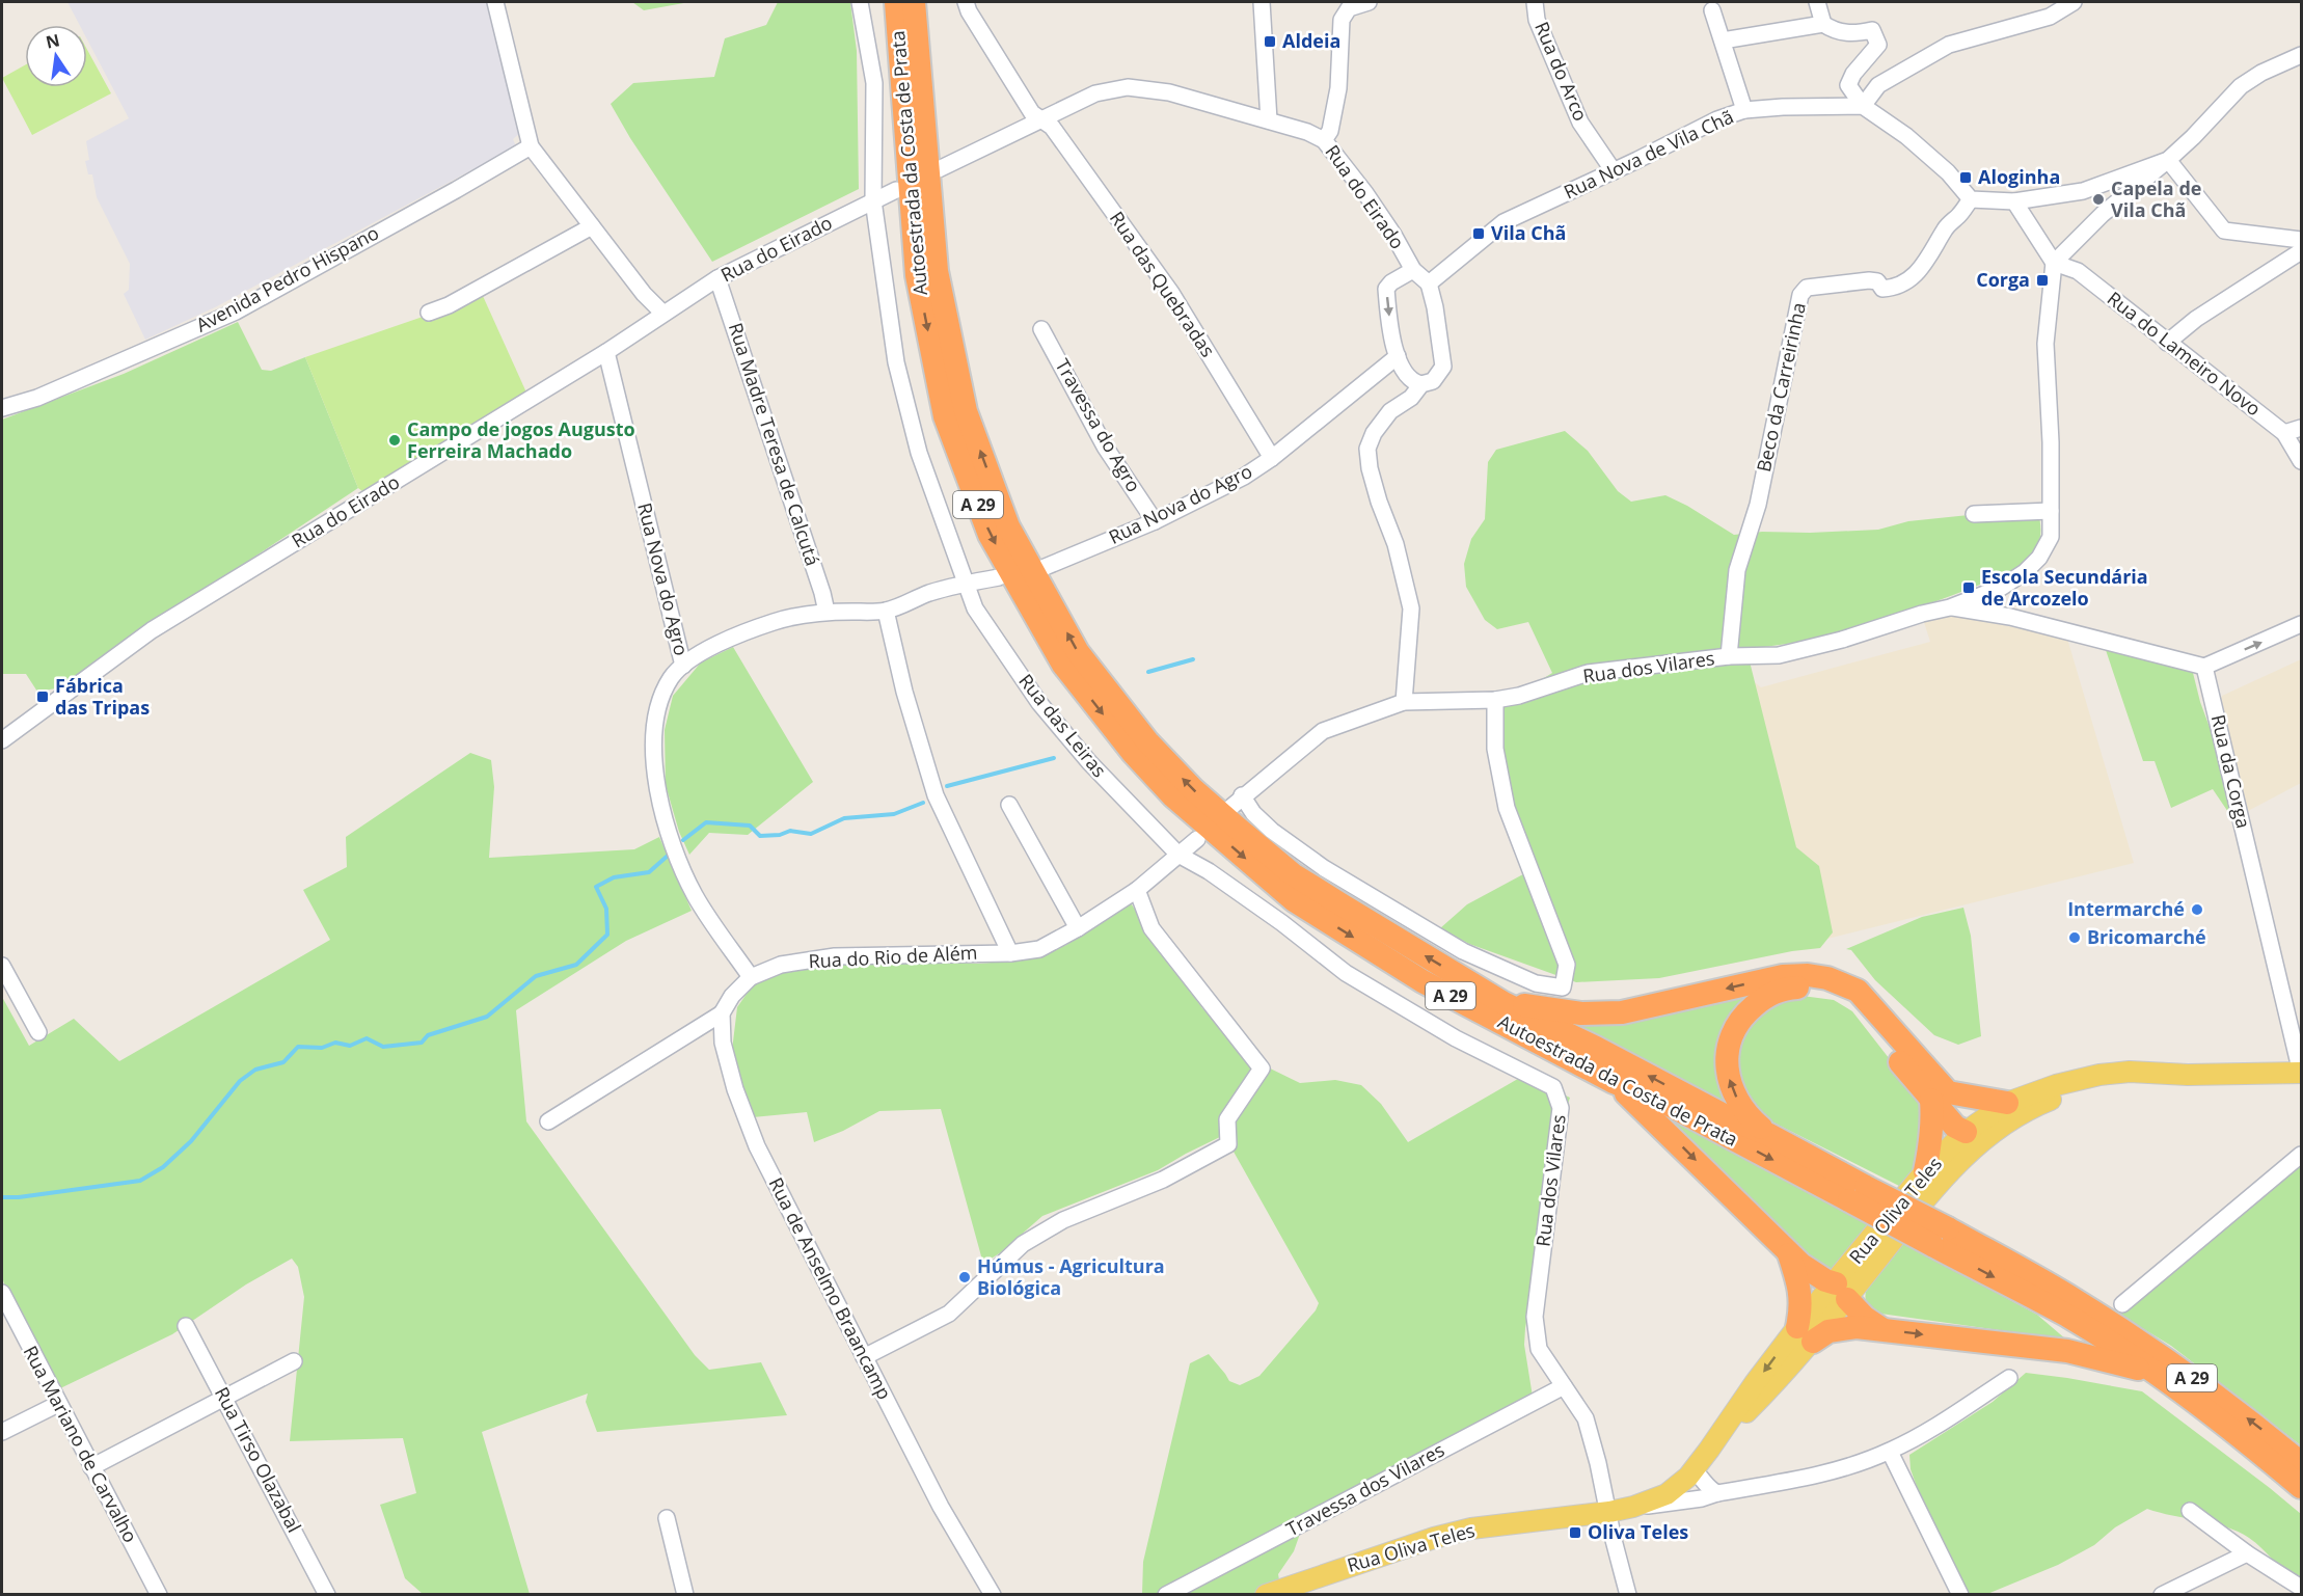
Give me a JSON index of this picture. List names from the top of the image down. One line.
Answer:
{"streets":{"highway":["Autoestrada da Costa de Prata","A 29"],"main road":["Rua Oliva Teles"],"street":["Rua do Arco","Rua Nova de Vila Chã","Rua do Eirado","Avenida Pedro Hispano","Rua das Quebradas","Rua do Lameiro Novo","Beco da Carreirinha","Travessa do Agro","Rua Madre Teresa de Calcutá","Rua Nova do Agro","Rua dos Vilares","Rua das Leiras","Rua da Corga","Rua do Rio de Além","Rua de Anselmo Braancamp","Rua Mariano de Carvalho","Rua Tirso Olazabal","Travessa dos Vilares"]},"crossings":[["Rua do Arco","Rua Nova de Vila Chã"],["Rua Nova de Vila Chã","Rua do Eirado"],["Rua do Eirado","Rua das Quebradas"],["Rua do Eirado","Rua Madre Teresa de Calcutá"],["Rua do Eirado","Rua Nova do Agro"],["Rua do Eirado","Rua das Leiras"],["Rua das Quebradas","Rua Nova do Agro"],["Beco da Carreirinha","Rua dos Vilares"],["Travessa do Agro","Rua Nova do Agro"],["Rua Madre Teresa de Calcutá","Rua Nova do Agro"],["Rua Nova do Agro","Rua das Leiras"],["Rua dos Vilares","Rua das Leiras"],["Rua dos Vilares","Rua do Rio de Além"],["Rua dos Vilares","Rua Oliva Teles"],["Rua dos Vilares","Travessa dos Vilares"],["Rua das Leiras","Rua do Rio de Além"],["Rua da Corga","Rua Oliva Teles"]],"places":{"transit":["Aldeia","Aloginha","Vila Chã","Corga","Escola Secundária de Arcozelo","Fábrica das Tripas","Oliva Teles"],"other":["Capela de Vila Chã","Campo de jogos Augusto Ferreira Machado","Intermarché","Bricomarché","Húmus - Agricultura Biológica"]},"north":"top"}
